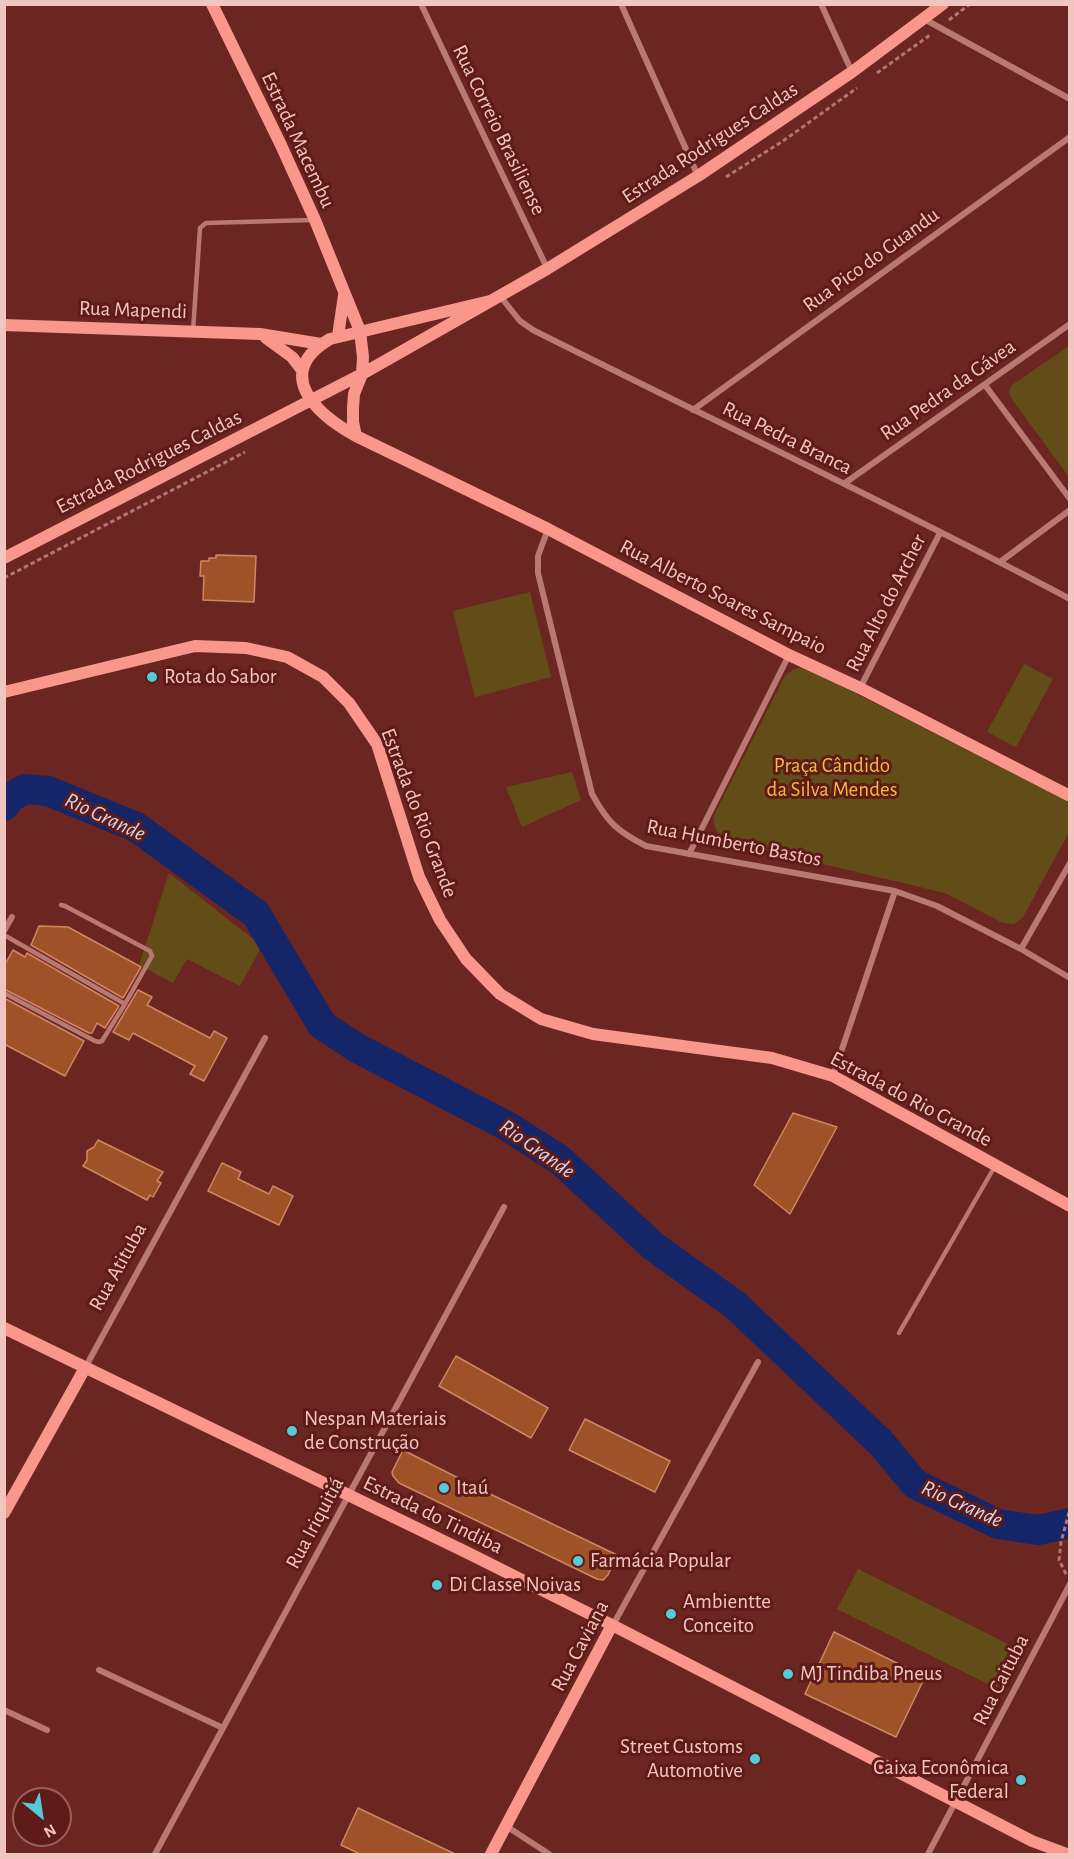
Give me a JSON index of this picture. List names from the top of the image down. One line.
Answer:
{"streets":{"street":["Rua Correio Brasiliense","Estrada Macembu","Estrada Rodrigues Caldas","Rua Pico do Guandu","Rua Mapendi","Rua Pedra da Gávea","Rua Pedra Branca","Rua Alberto Soares Sampaio","Rua Alto do Archer","Estrada do Rio Grande","Rua Humberto Bastos","Rua Atituba","Estrada do Tindiba","Rua Iriquitiá","Rua Caviana","Rua Caituba"]},"crossings":[["Rua Correio Brasiliense","Estrada Rodrigues Caldas"],["Estrada Macembu","Estrada Rodrigues Caldas"],["Estrada Rodrigues Caldas","Rua Mapendi"],["Estrada Rodrigues Caldas","Rua Pedra Branca"],["Estrada Rodrigues Caldas","Rua Alberto Soares Sampaio"],["Rua Pico do Guandu","Rua Pedra Branca"],["Rua Pedra da Gávea","Rua Pedra Branca"],["Rua Pedra Branca","Rua Alto do Archer"],["Rua Alberto Soares Sampaio","Rua Alto do Archer"],["Rua Alberto Soares Sampaio","Rua Humberto Bastos"],["Rua Atituba","Estrada do Tindiba"],["Estrada do Tindiba","Rua Iriquitiá"],["Estrada do Tindiba","Rua Caviana"],["Estrada do Tindiba","Rua Caituba"]],"water":["Rio Grande"],"parks":["Praça Cândido da Silva Mendes"],"places":["Rota do Sabor","Nespan Materiais de Construção","Itaú","Farmácia Popular","Di Classe Noivas","Ambientte Conceito","MJ Tindiba Pneus","Street Customs Automotive","Caixa Econômica Federal"],"north":"bottom right"}
